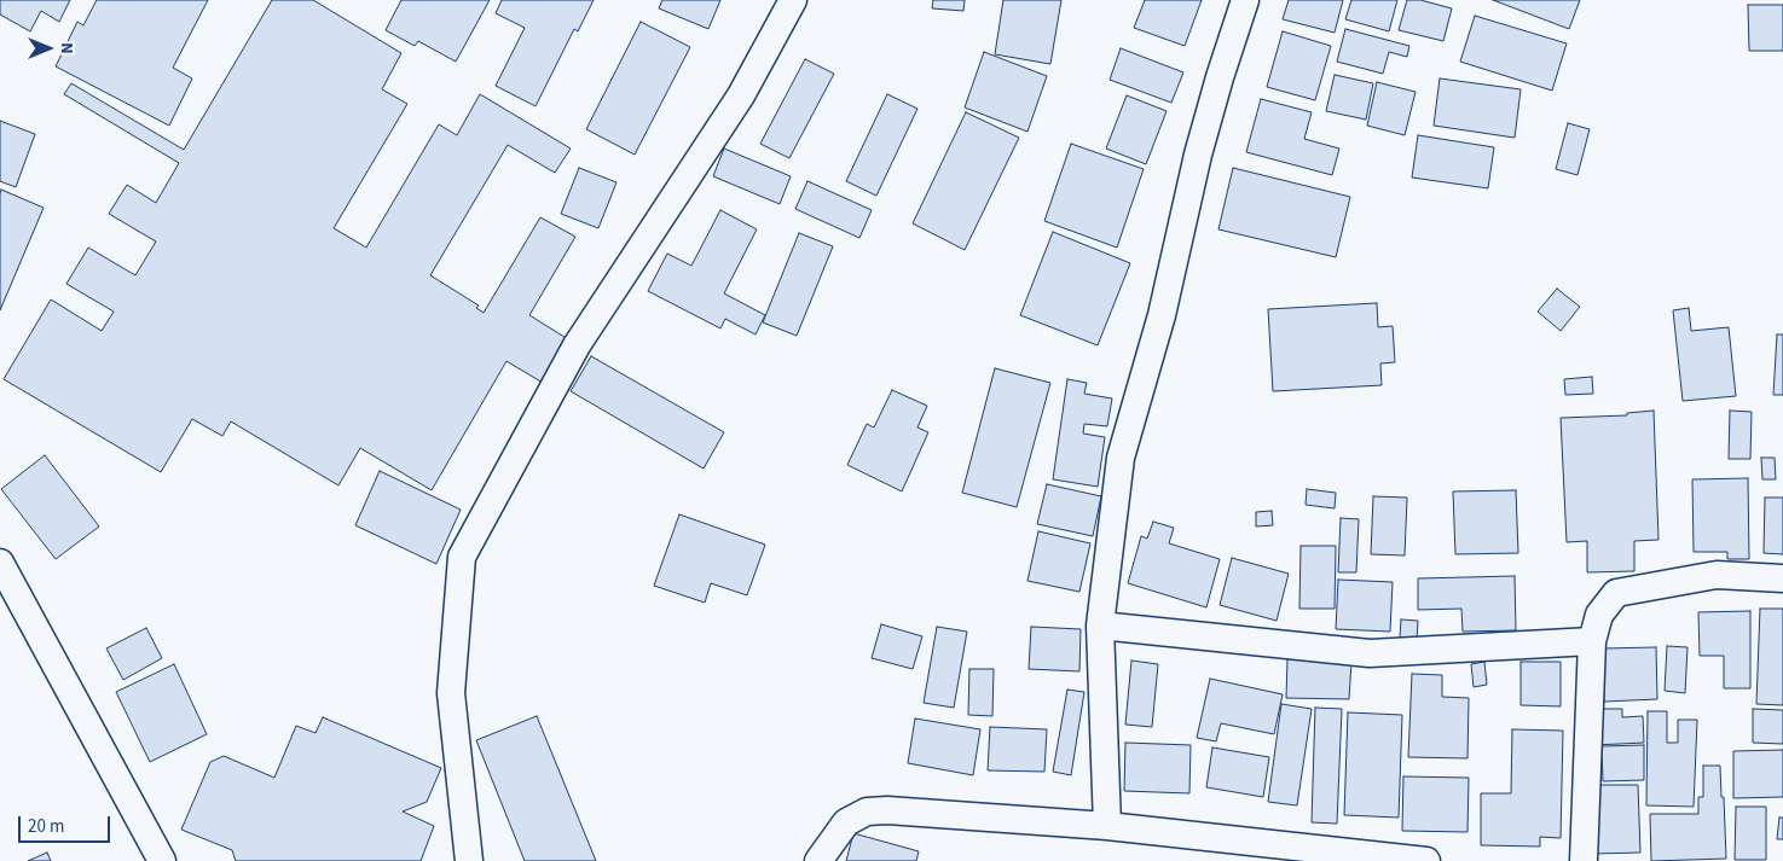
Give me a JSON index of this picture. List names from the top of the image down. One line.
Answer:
{"scale_bar":"20 m","north":"right"}
